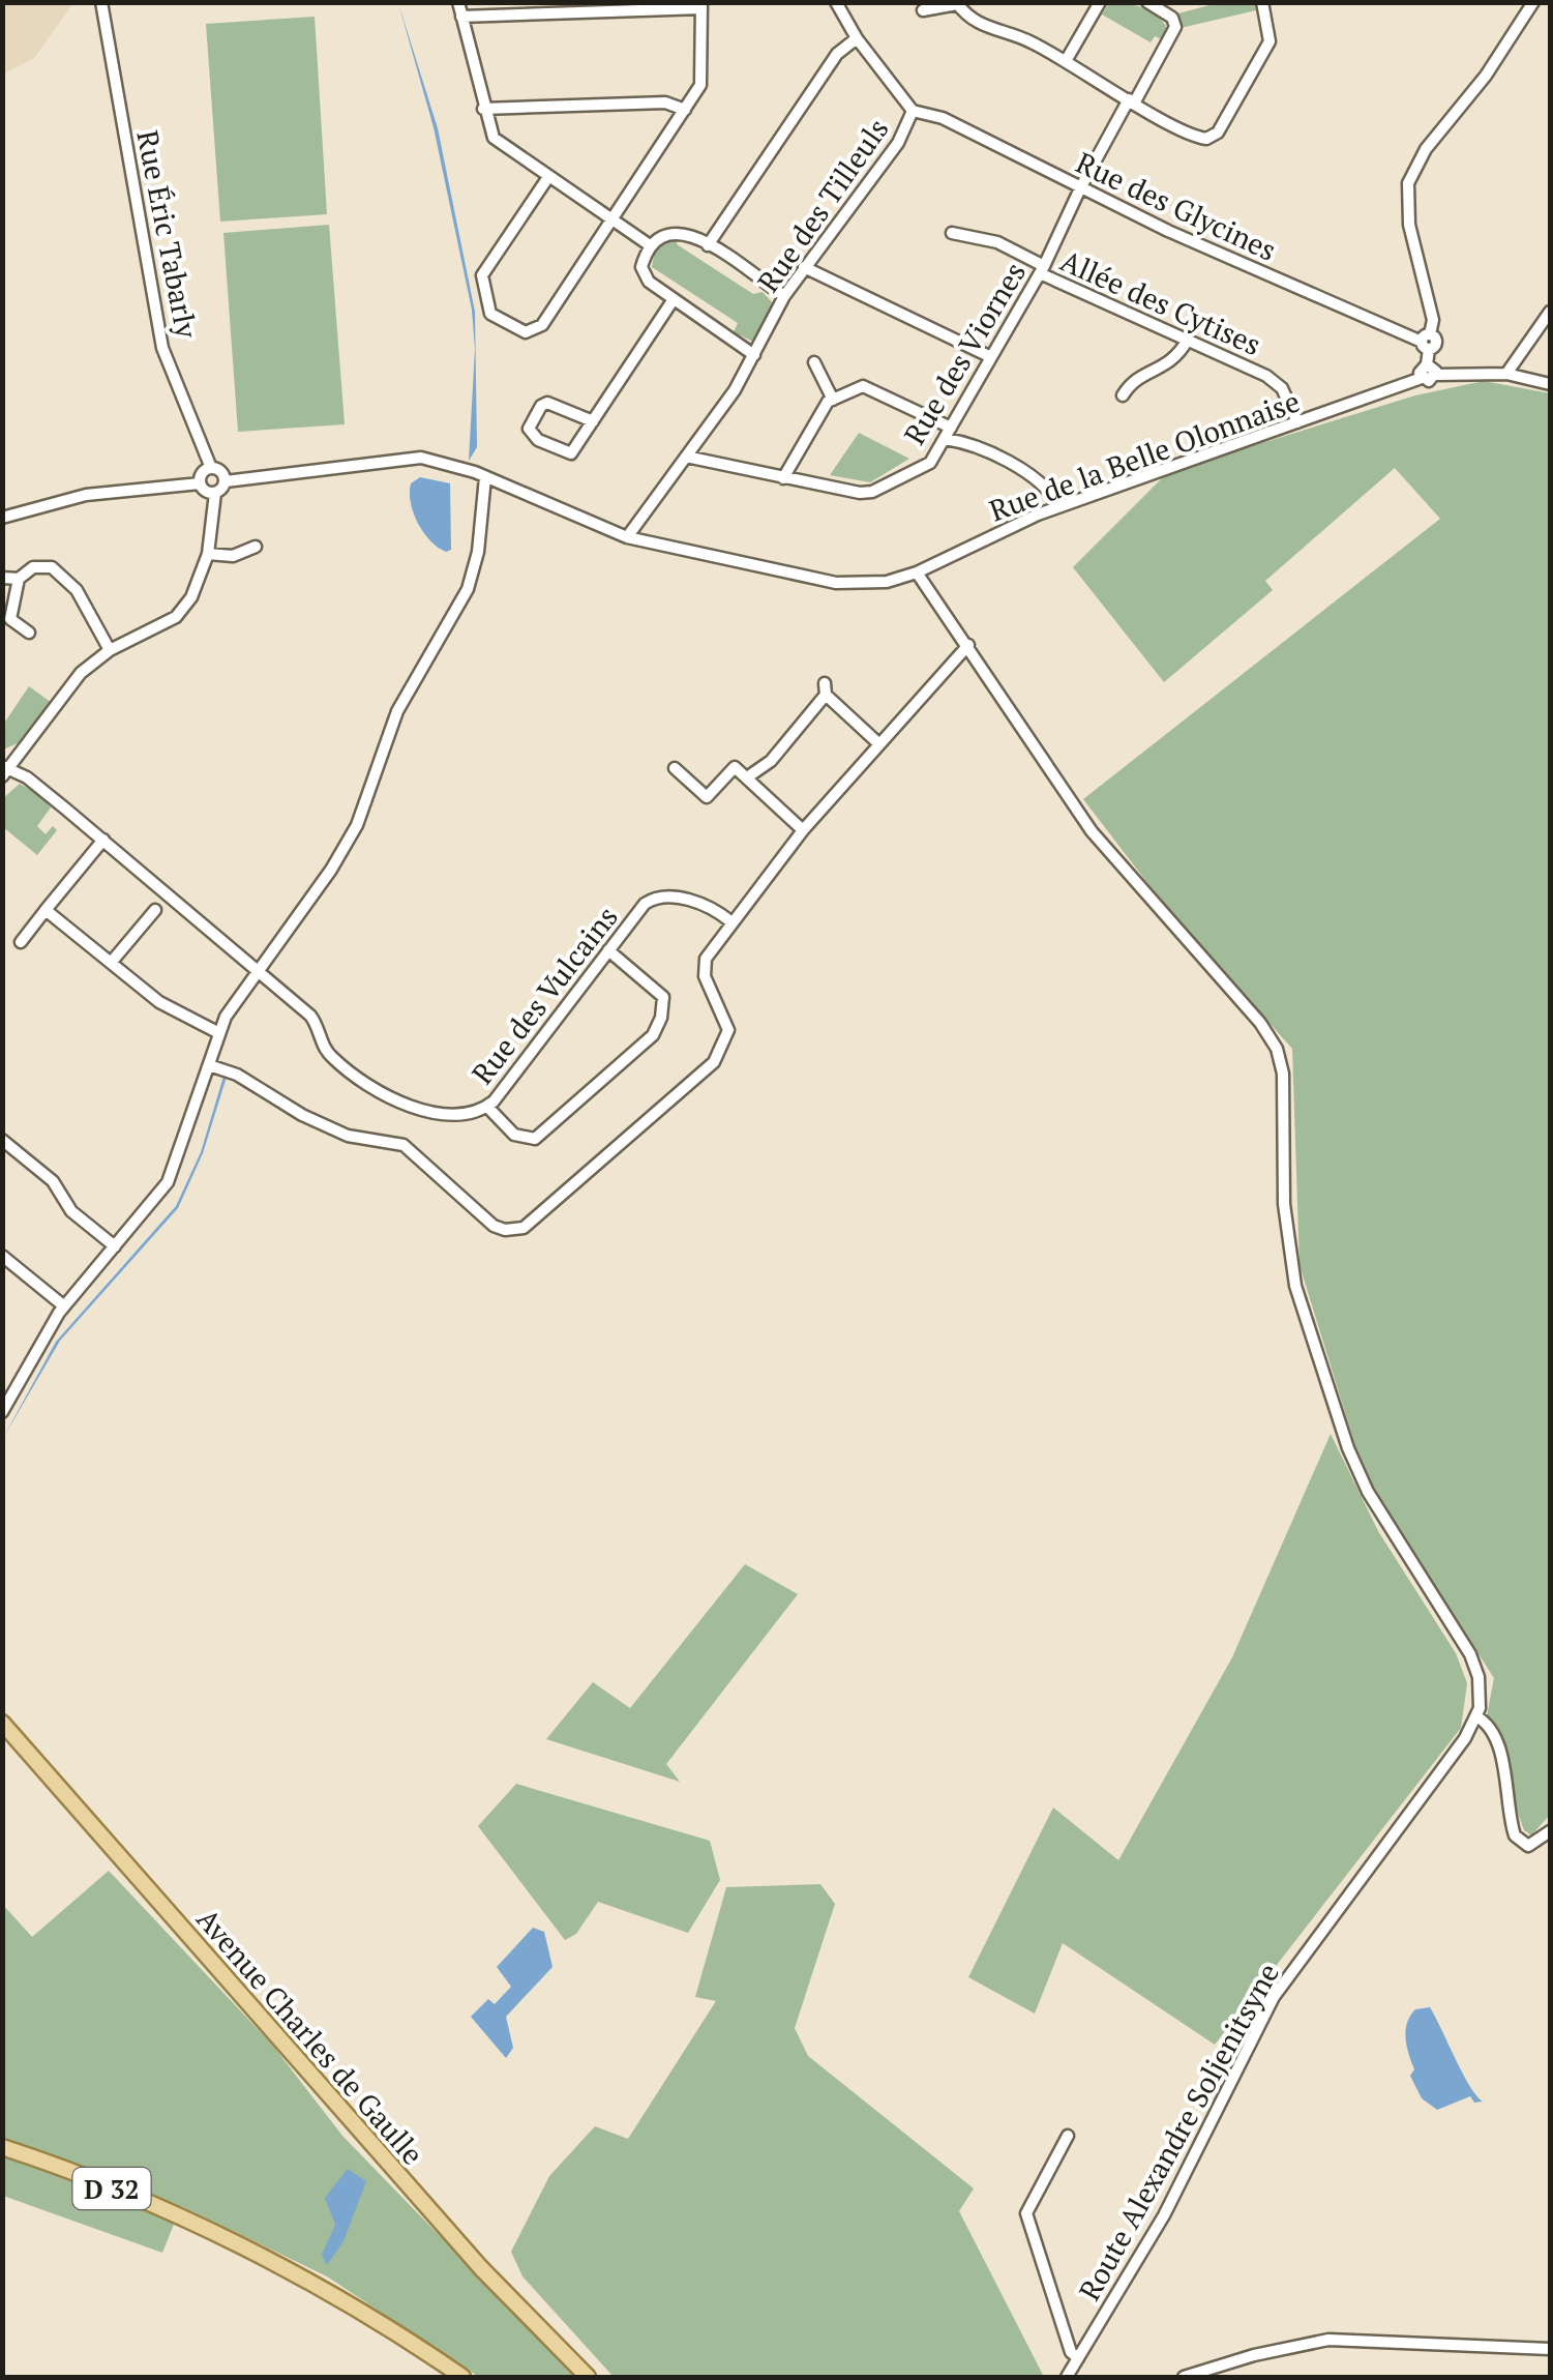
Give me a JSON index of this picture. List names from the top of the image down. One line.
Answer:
{"streets":{"main road":["Avenue Charles de Gaulle","D 32"],"street":["Rue des Tilleuls","Rue des Glycines","Rue Éric Tabarly","Allée des Cytises","Rue des Viornes","Rue de la Belle Olonnaise","Rue des Vulcains","Route Alexandre Soljenitsyne"]},"crossings":[["Rue des Tilleuls","Rue des Glycines"],["Rue des Tilleuls","Rue des Viornes"],["Rue des Tilleuls","Rue de la Belle Olonnaise"],["Rue des Glycines","Rue des Viornes"],["Rue Éric Tabarly","Rue de la Belle Olonnaise"],["Allée des Cytises","Rue des Viornes"],["Allée des Cytises","Rue de la Belle Olonnaise"]]}
